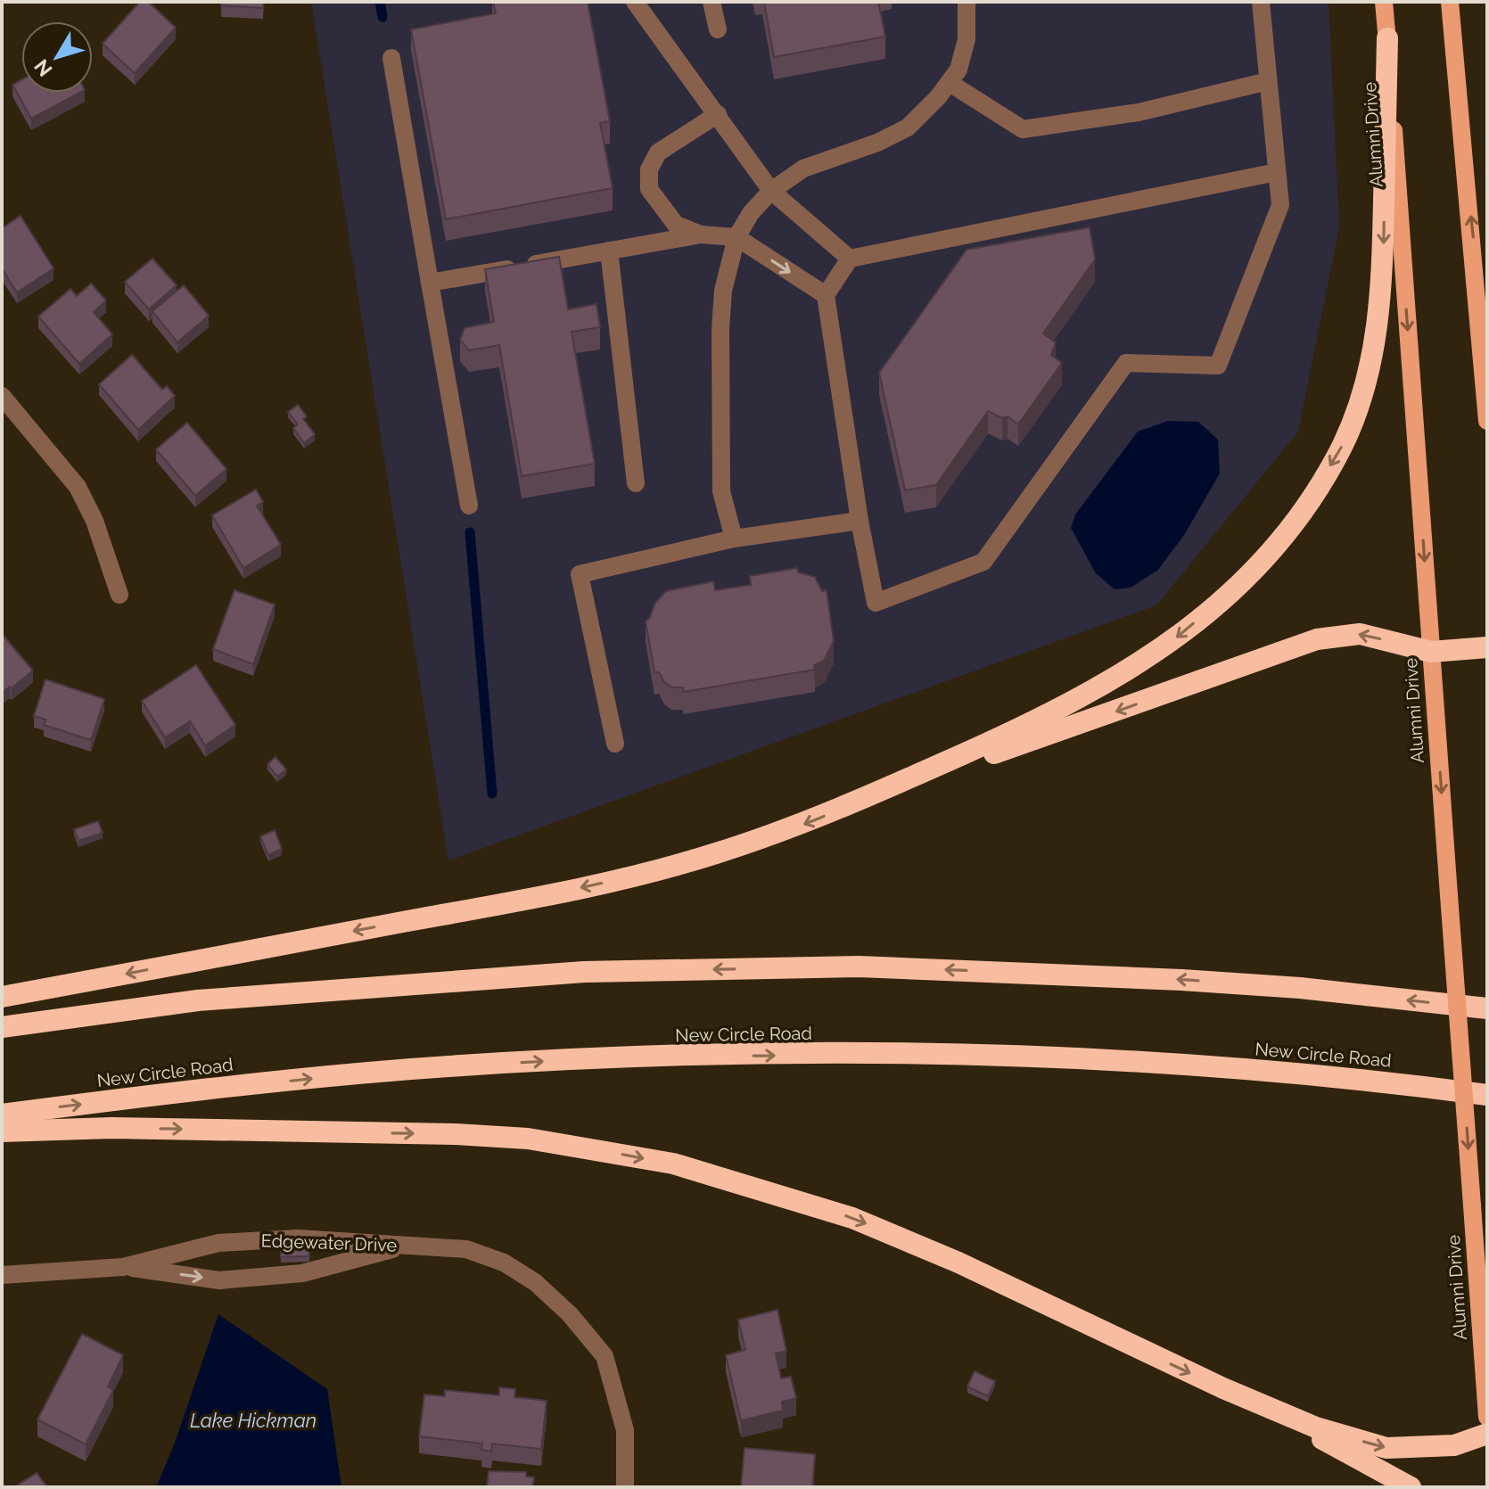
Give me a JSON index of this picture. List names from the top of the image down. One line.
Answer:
{"streets":{"highway":["New Circle Road"],"main road":["Alumni Drive"],"street":["Edgewater Drive"]},"one_way":["Alumni Drive"],"water":["Lake Hickman"],"north":"bottom left"}
